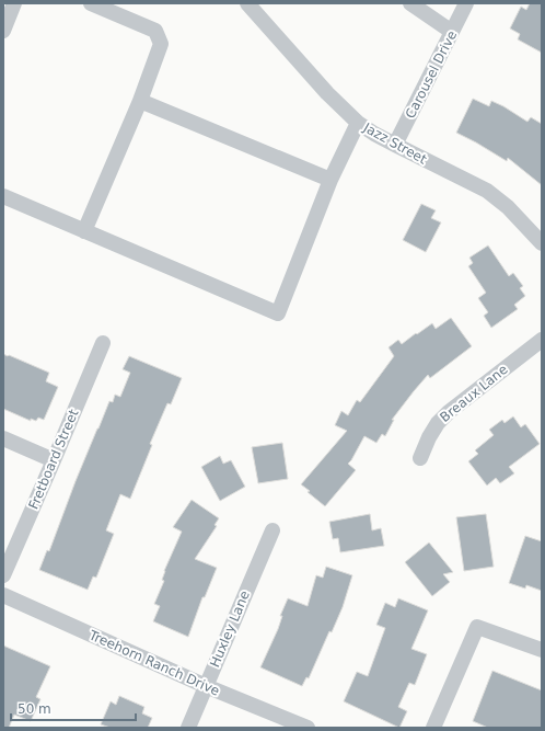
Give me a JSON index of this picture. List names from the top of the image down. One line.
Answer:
{"streets":{"street":["Carousel Drive","Jazz Street","Breaux Lane","Fretboard Street","Huxley Lane","Treehorn Ranch Drive"]},"crossings":[["Carousel Drive","Jazz Street"],["Huxley Lane","Treehorn Ranch Drive"]],"scale_bar":"50 m"}
